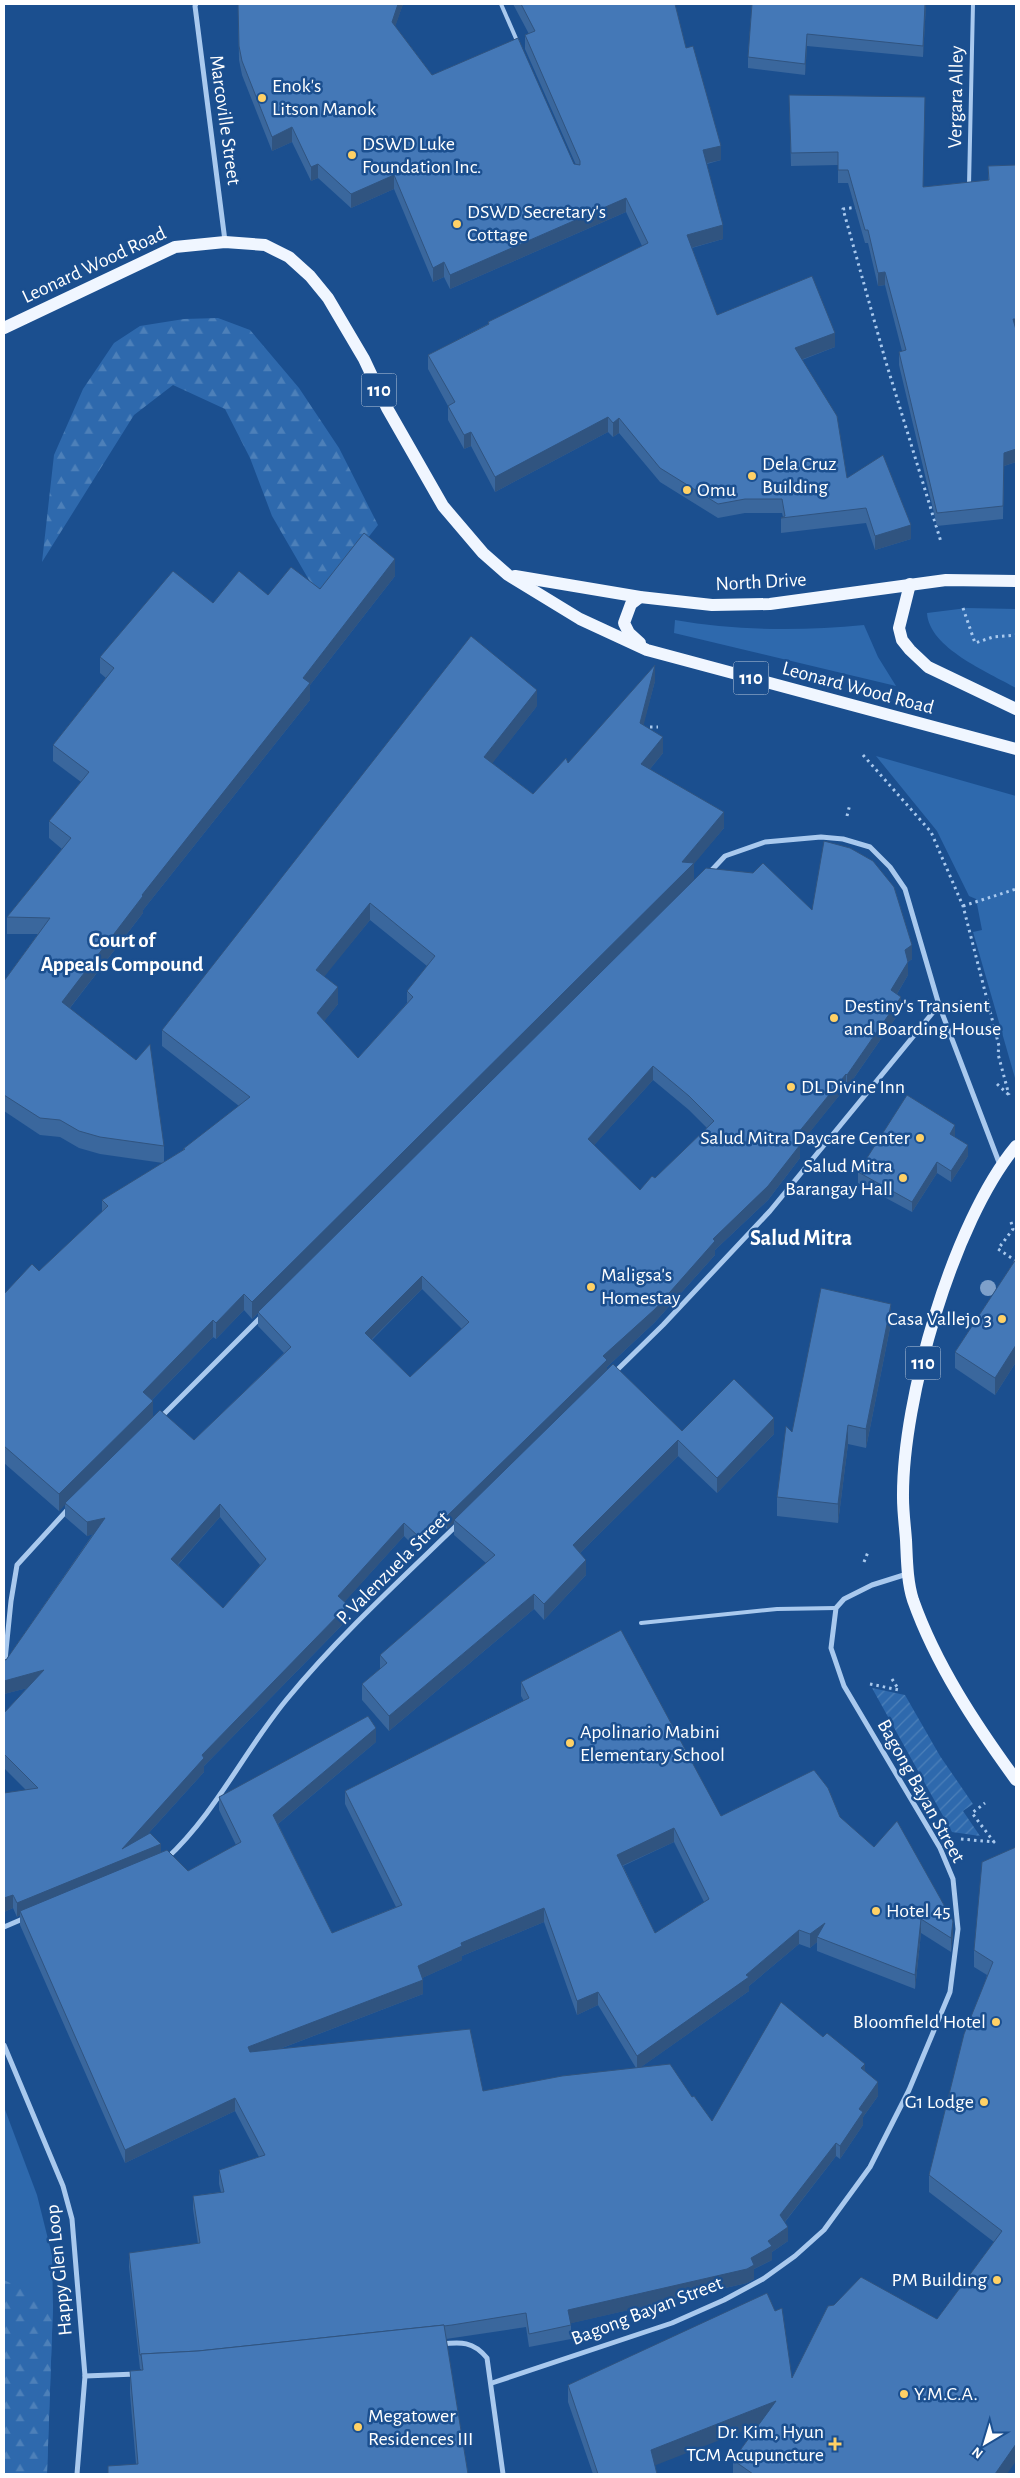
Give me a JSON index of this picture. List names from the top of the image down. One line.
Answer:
{"streets":{"main road":["Leonard Wood Road","110","North Drive"],"street":["Marcoville Street","P. Valenzuela Street","Bagong Bayan Street","Happy Glen Loop"],"lane":["Vergara Alley"]},"crossings":[["Marcoville Street","Leonard Wood Road"],["Leonard Wood Road","North Drive"]],"districts":["Court of Appeals Compound","Salud Mitra"],"places":{"other":["Enok's Litson Manok","DSWD Luke Foundation Inc.","DSWD Secretary's Cottage","Dela Cruz Building","Omu","Destiny's Transient and Boarding House","DL Divine Inn","Salud Mitra Daycare Center","Salud Mitra Barangay Hall","Maligsa's Homestay","Casa Vallejo 3","Apolinario Mabini Elementary School","Hotel 45","Bloomfield Hotel","G1 Lodge","PM Building","Y.M.C.A.","Megatower Residences III"],"health":["Dr. Kim, Hyun TCM Acupuncture"]},"north":"bottom left"}
